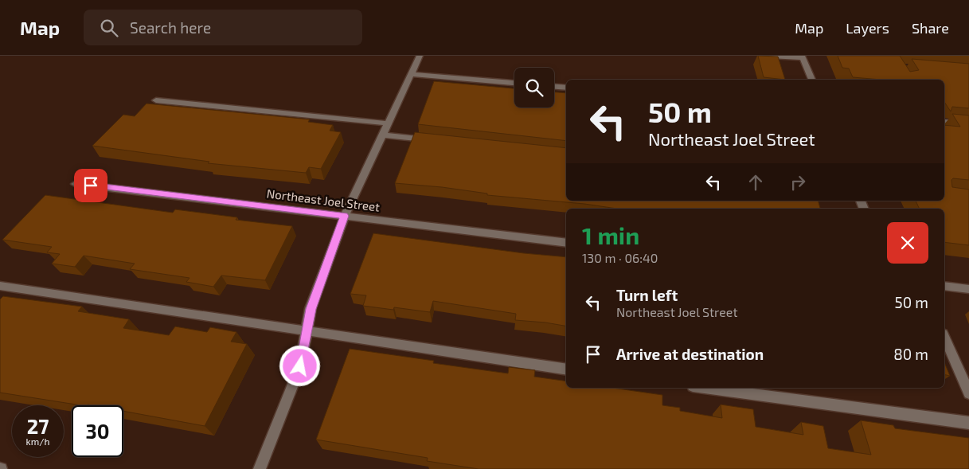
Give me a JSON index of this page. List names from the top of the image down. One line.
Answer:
{"streets":{"street":["Northeast Joel Street"]},"page":{"header":"Map","search":"Search here","nav":["Map","Layers","Share"],"turn":["50 m","Northeast Joel Street"],"heading":["1 min","130 m · 06:40"],"list":[{"name":"Turn left","note":"Northeast Joel Street","value":"50 m"},{"name":"Arrive at destination","value":"80 m"}],"speed":"27 km/h","limit":"30"}}
